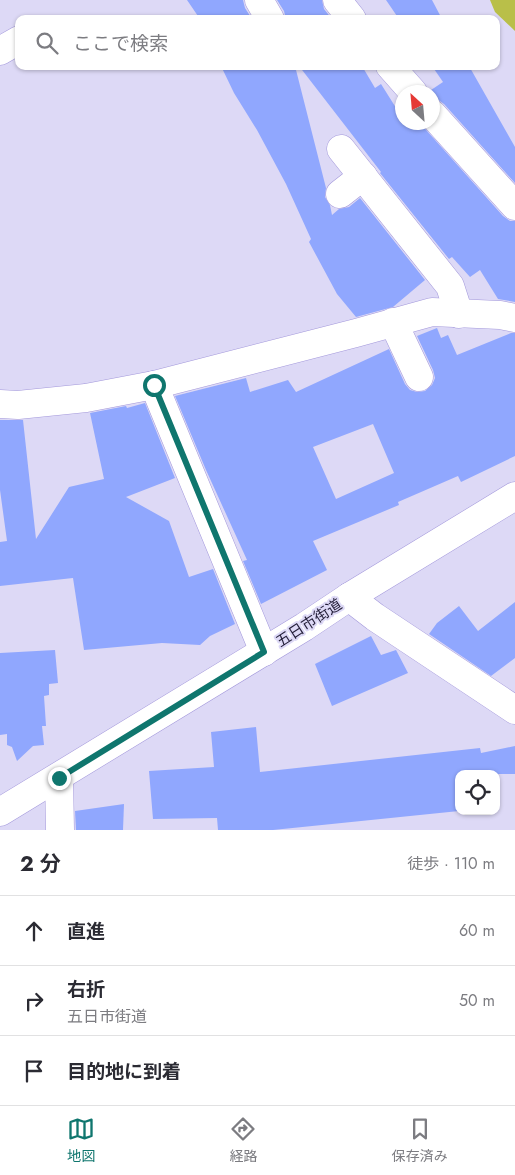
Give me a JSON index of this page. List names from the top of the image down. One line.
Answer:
{"streets":{"street":["五日市街道"]},"north":"top left","page":{"search":"ここで検索","heading":["2 分","徒歩 · 110 m"],"list":[["直進","60 m"],["右折","五日市街道","50 m"],"目的地に到着"],"nav":["地図","経路","保存済み"]}}
